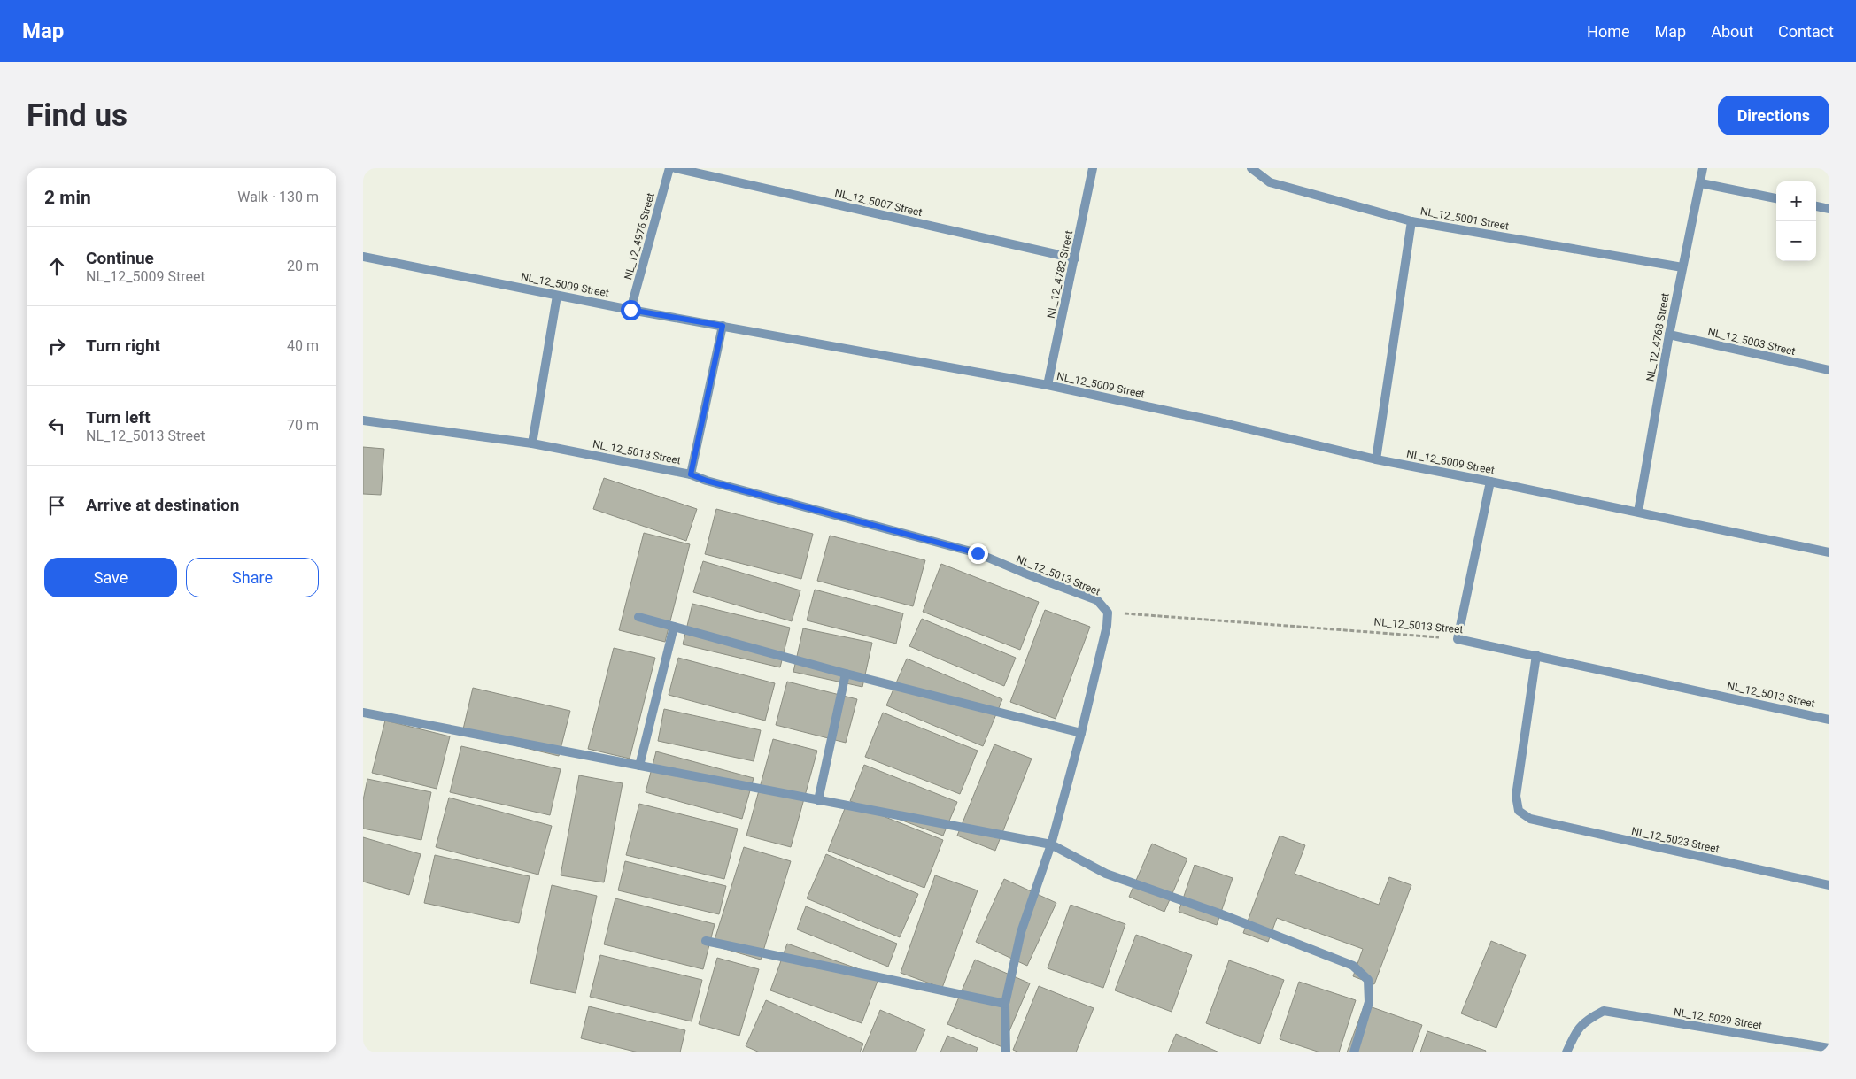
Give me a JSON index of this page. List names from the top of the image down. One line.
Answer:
{"streets":{"street":["NL_12_5007 Street","NL_12_5001 Street","NL_12_4976 Street","NL_12_4782 Street","NL_12_5009 Street","NL_12_4768 Street","NL_12_5003 Street","NL_12_5013 Street","NL_12_5023 Street","NL_12_5029 Street"]},"crossings":[["NL_12_5007 Street","NL_12_4782 Street"],["NL_12_5001 Street","NL_12_4768 Street"],["NL_12_4976 Street","NL_12_5009 Street"],["NL_12_4782 Street","NL_12_5009 Street"],["NL_12_5009 Street","NL_12_4768 Street"],["NL_12_4768 Street","NL_12_5003 Street"],["NL_12_5013 Street","NL_12_5023 Street"]],"page":{"header":"Map","nav":["Home","Map","About","Contact"],"buttons":["Directions",["Save","Share"]],"title":"Find us","heading":["2 min","Walk · 130 m"],"map_buttons":["+","−"],"list":[["Continue","NL_12_5009 Street","20 m"],["Turn right","40 m"],["Turn left","NL_12_5013 Street","70 m"],"Arrive at destination"]}}
